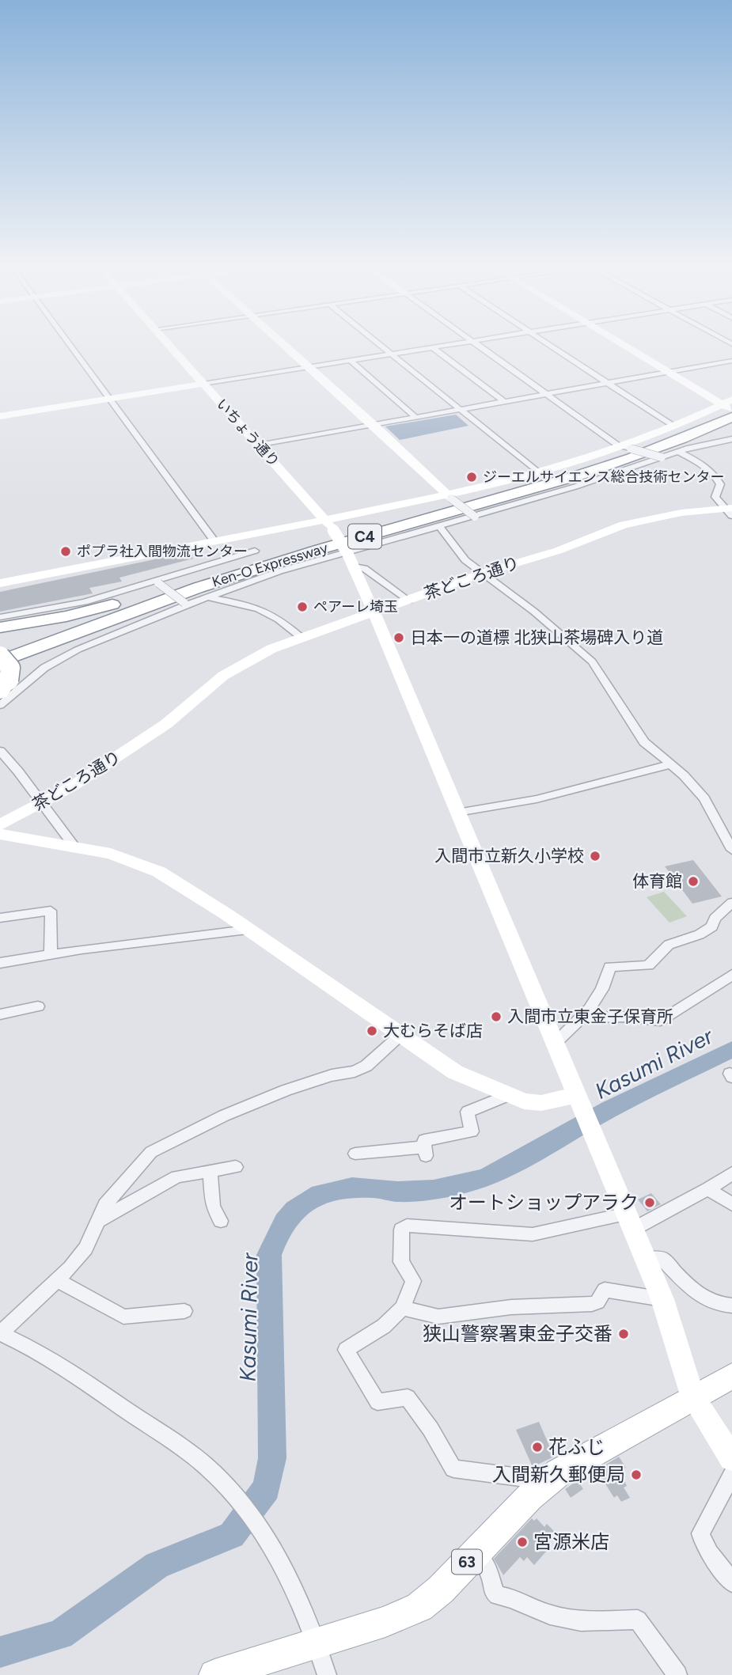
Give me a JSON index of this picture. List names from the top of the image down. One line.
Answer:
{"streets":{"highway":["C4","Ken-O Expressway"],"main road":["63"],"street":["いちょう通り","茶どころ通り"]},"crossings":[["いちょう通り","茶どころ通り"],["いちょう通り","63"]],"water":["Kasumi River"],"places":["ジーエルサイエンス総合技術センター","ポプラ社入間物流センター","ペアーレ埼玉","日本一の道標 北狭山茶場碑入り道","入間市立新久小学校","体育館","入間市立東金子保育所","大むらそば店","オートショップアラク","狭山警察署東金子交番","花ふじ","入間新久郵便局","宮源米店"]}
